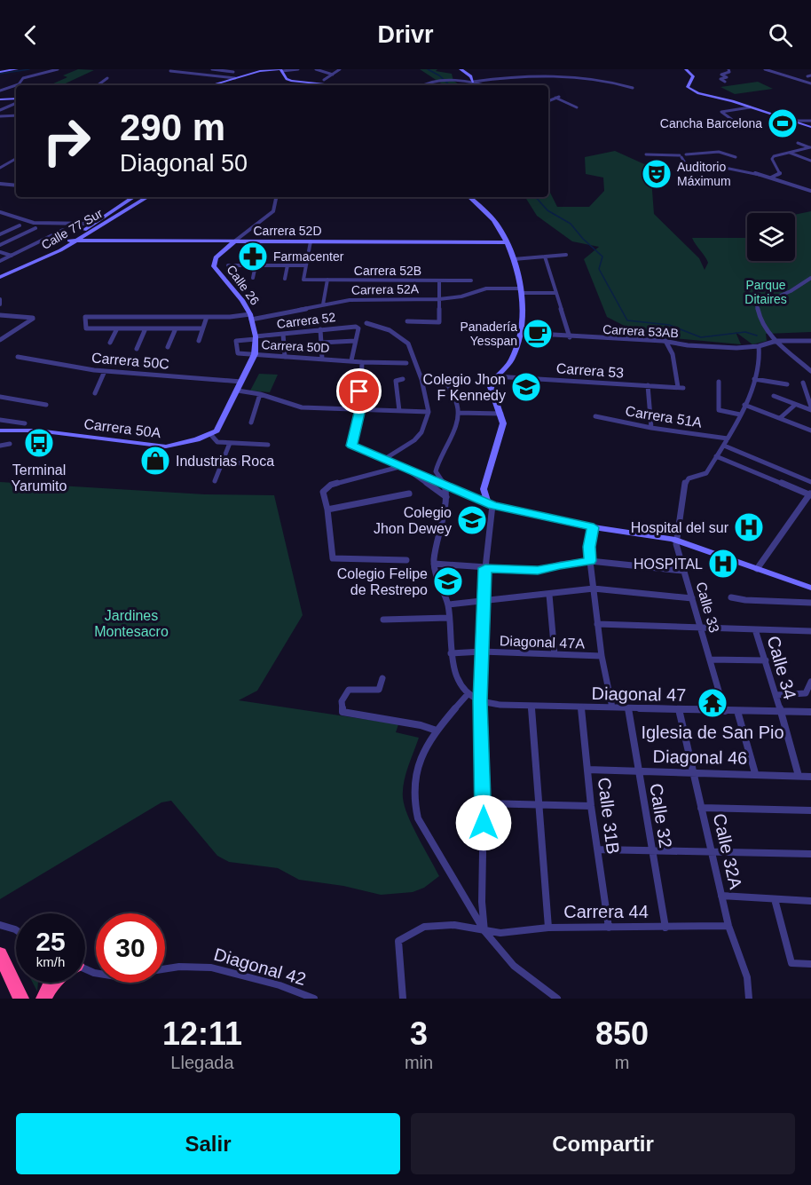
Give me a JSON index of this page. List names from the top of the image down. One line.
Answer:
{"streets":{"street":["Calle 77 Sur","Carrera 52D","Carrera 52B","Calle 26","Carrera 52A","Carrera 52","Carrera 53AB","Carrera 50D","Carrera 50C","Carrera 53","Carrera 51A","Carrera 50A","Calle 33","Diagonal 47A","Calle 34","Diagonal 47","Diagonal 46","Calle 31B","Calle 32","Calle 32A","Carrera 44","Diagonal 42"]},"crossings":[["Calle 77 Sur","Carrera 52D"],["Carrera 52D","Calle 26"],["Calle 26","Carrera 52A"],["Calle 26","Carrera 52"],["Calle 26","Carrera 50D"],["Calle 26","Carrera 50C"],["Calle 26","Carrera 50A"],["Carrera 52","Carrera 50D"],["Carrera 53AB","Calle 33"],["Carrera 51A","Calle 33"],["Calle 33","Diagonal 47"],["Calle 34","Diagonal 47"],["Calle 34","Diagonal 46"],["Diagonal 47","Calle 31B"],["Diagonal 47","Calle 32"],["Diagonal 47","Calle 32A"],["Diagonal 46","Calle 31B"],["Diagonal 46","Calle 32"],["Diagonal 46","Calle 32A"],["Calle 31B","Carrera 44"],["Calle 32","Carrera 44"],["Calle 32A","Carrera 44"]],"parks":["Parque Ditaires","Jardines Montesacro"],"places":{"sports":["Cancha Barcelona"],"theatre":["Auditorio Máximum"],"pharmacy":["Farmacenter"],"cafe":["Panadería Yesspan"],"school or university":["Colegio Jhon F Kennedy","Colegio Jhon Dewey","Colegio Felipe de Restrepo"],"bus stop":["Terminal Yarumito"],"shop":["Industrias Roca"],"hospital":["Hospital del sur","HOSPITAL"],"temple":["Iglesia de San Pio"]},"page":{"header":"Drivr","turn":["290 m","Diagonal 50"],"speed":"25 km/h","limit":"30","eta":["12:11","Llegada","3","min","850","m"],"buttons":["Salir","Compartir"]}}
